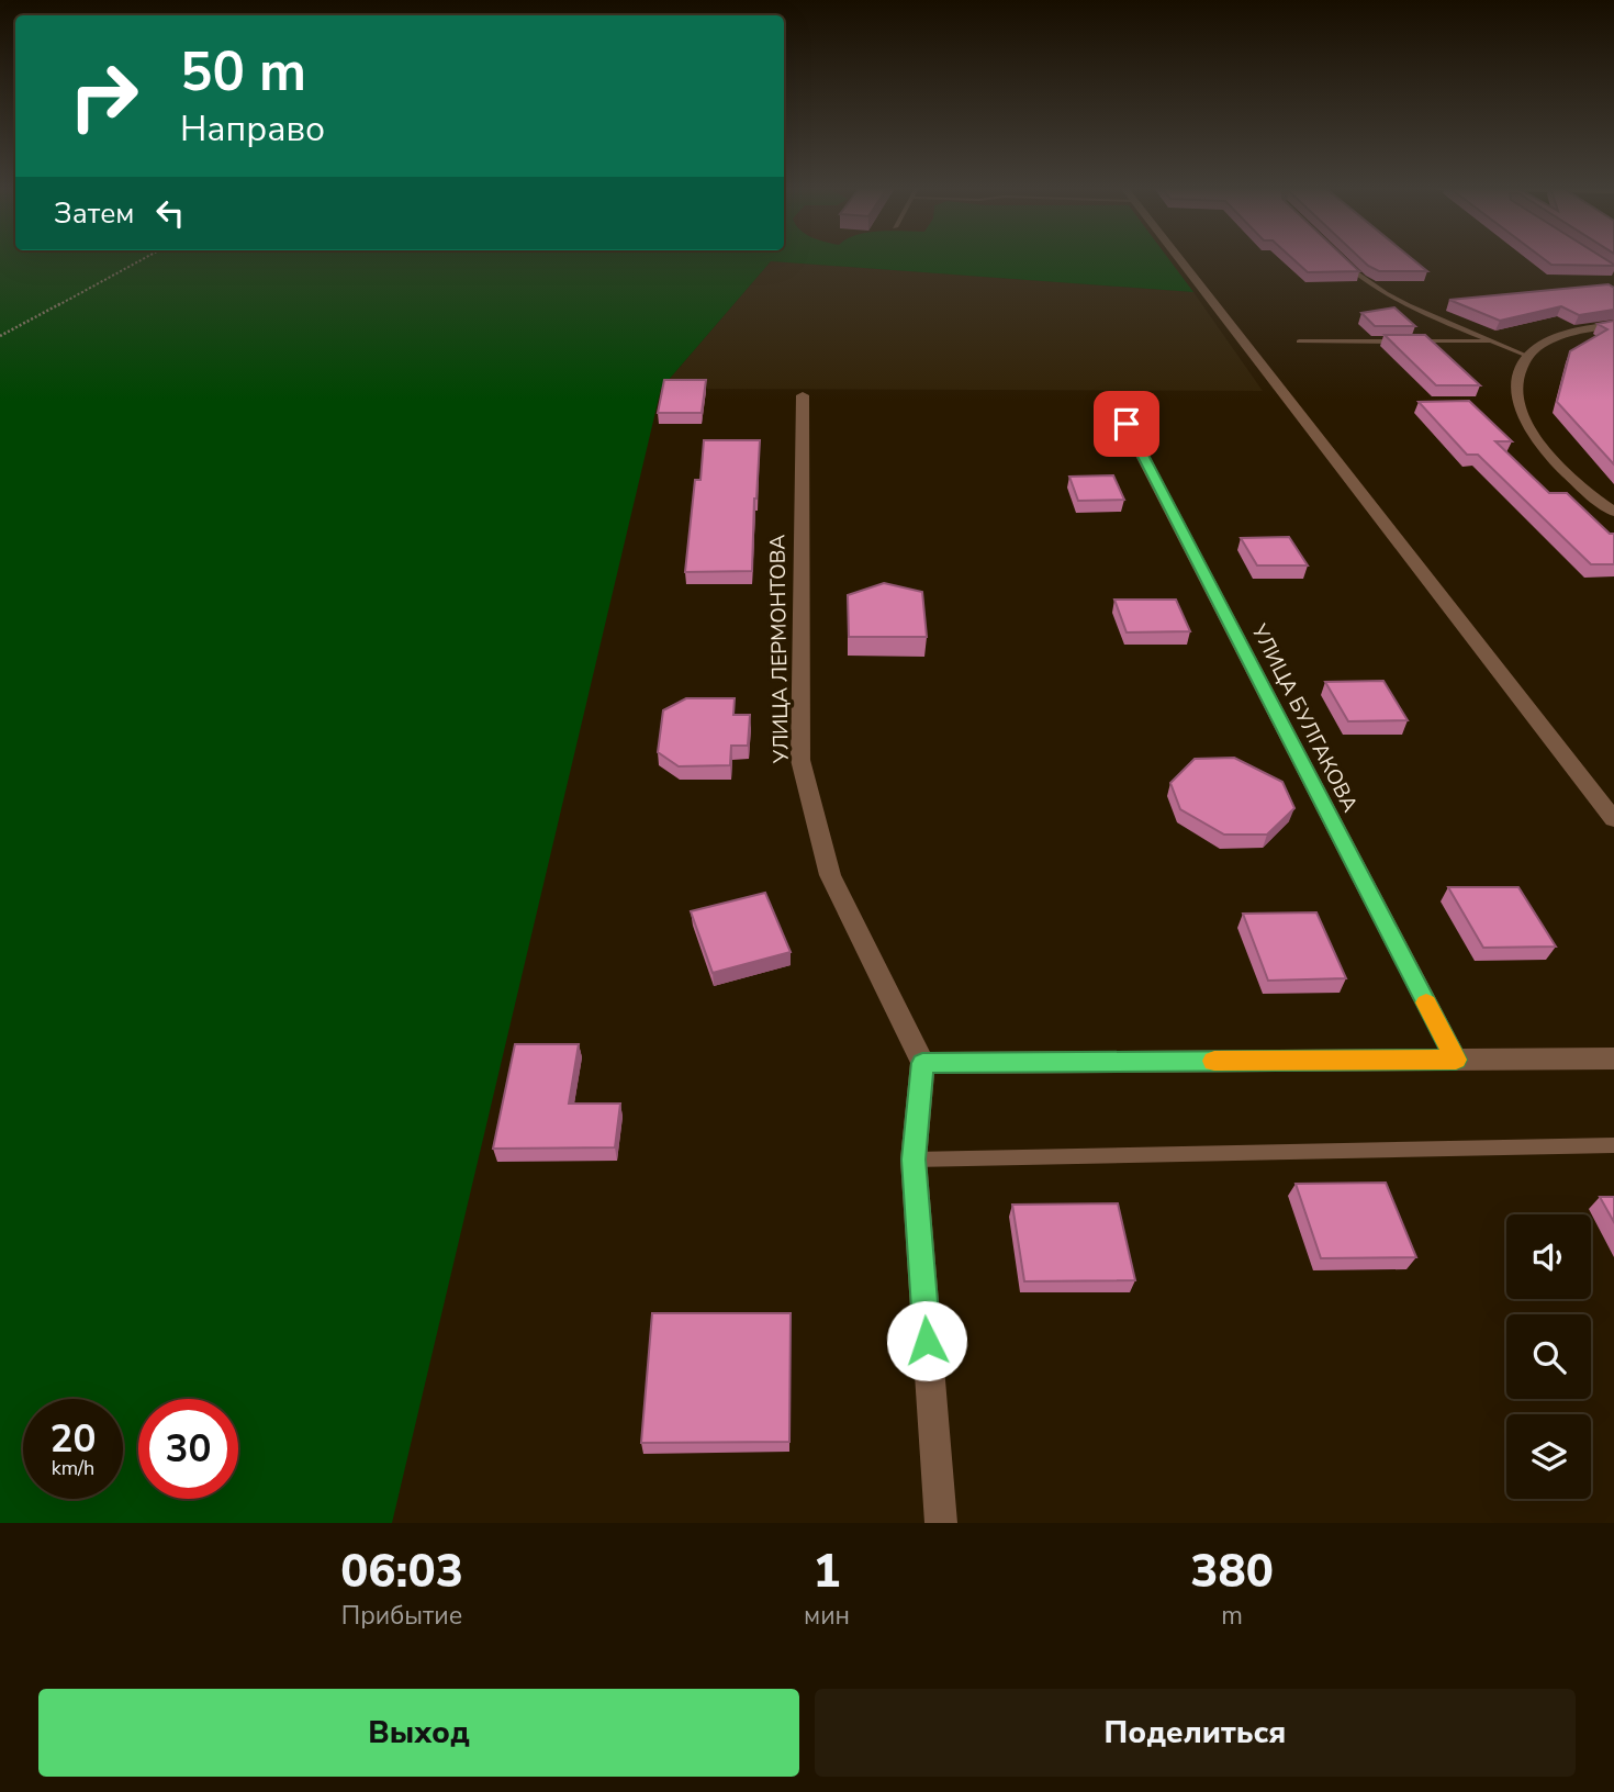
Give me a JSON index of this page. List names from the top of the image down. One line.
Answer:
{"streets":{"street":["УЛИЦА ЛЕРМОНТОВА","УЛИЦА БУЛГАКОВА"]},"page":{"turn":["50 m","Направо"],"then":"Затем","speed":"20 km/h","limit":"30","eta":["06:03","Прибытие","1","мин","380","m"],"buttons":["Выход","Поделиться"]}}
